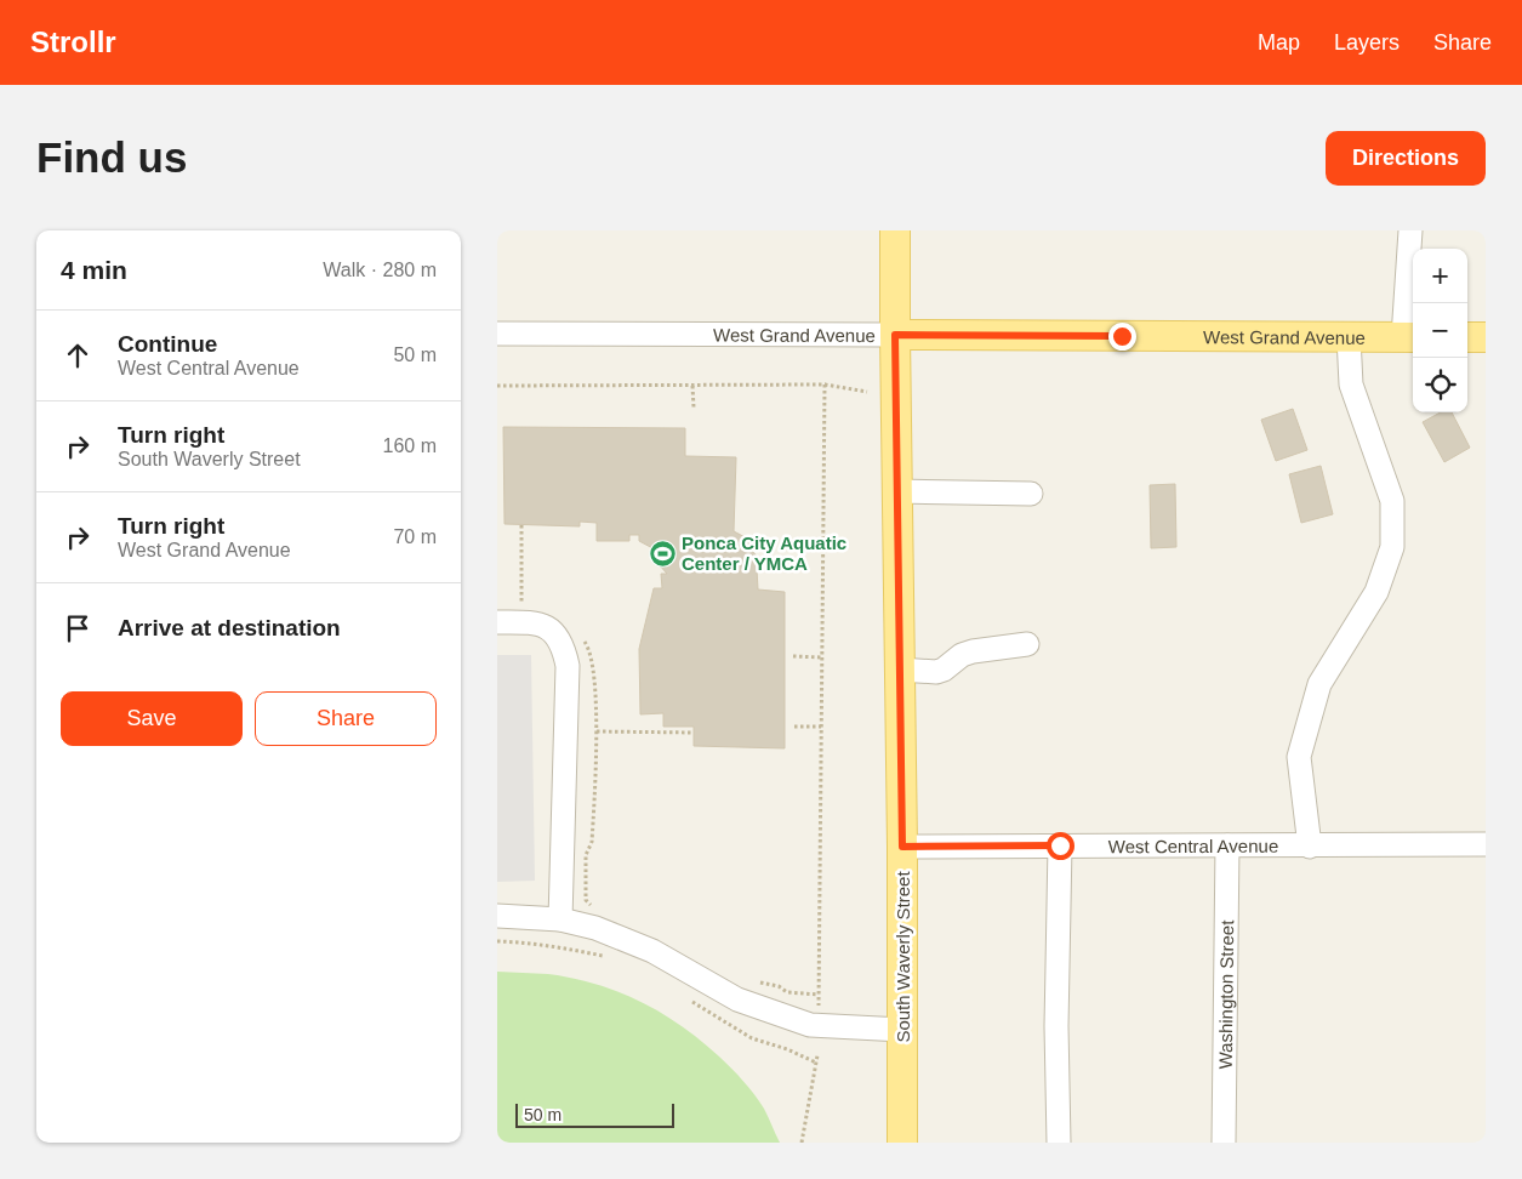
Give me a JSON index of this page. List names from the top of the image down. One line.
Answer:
{"streets":{"main road":["West Grand Avenue","South Waverly Street"],"street":["West Central Avenue","Washington Street"]},"crossings":[["West Grand Avenue","South Waverly Street"],["West Central Avenue","South Waverly Street"],["West Central Avenue","Washington Street"]],"places":{"sports":["Ponca City Aquatic Center / YMCA"]},"scale_bar":"50 m","page":{"header":"Strollr","nav":["Map","Layers","Share"],"buttons":["Directions",["Save","Share"]],"title":"Find us","heading":["4 min","Walk · 280 m"],"map_buttons":["+","−"],"list":[["Continue","West Central Avenue","50 m"],["Turn right","South Waverly Street","160 m"],["Turn right","West Grand Avenue","70 m"],"Arrive at destination"],"scale":"50 m"}}
